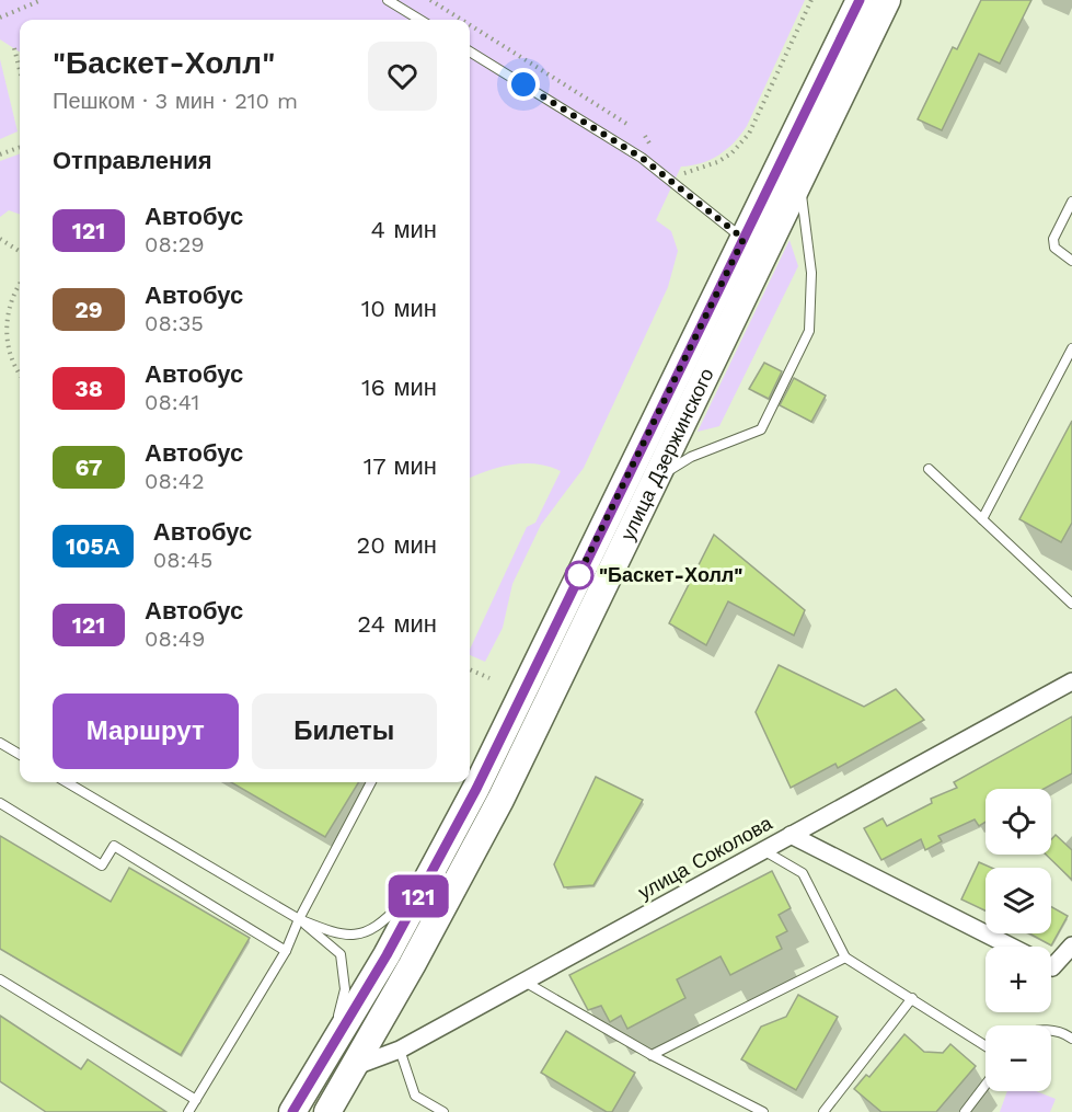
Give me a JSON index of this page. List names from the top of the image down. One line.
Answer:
{"streets":{"main road":["улица Дзержинского"],"street":["улица Соколова"]},"crossings":[["улица Дзержинского","улица Соколова"]],"places":["\"Баскет-Холл\""],"lines":["bus line 121"],"page":{"on_map":"121","heading":[["\"Баскет-Холл\"","Пешком · 3 мин · 210 m"],"Отправления"],"list":[{"mark":"121","name":"Автобус","note":"08:29","value":"4 мин"},{"mark":"29","name":"Автобус","note":"08:35","value":"10 мин"},{"mark":"38","name":"Автобус","note":"08:41","value":"16 мин"},{"mark":"67","name":"Автобус","note":"08:42","value":"17 мин"},{"mark":"105А","name":"Автобус","note":"08:45","value":"20 мин"},{"mark":"121","name":"Автобус","note":"08:49","value":"24 мин"}],"buttons":["Маршрут","Билеты"],"map_buttons":["+","−"]}}
